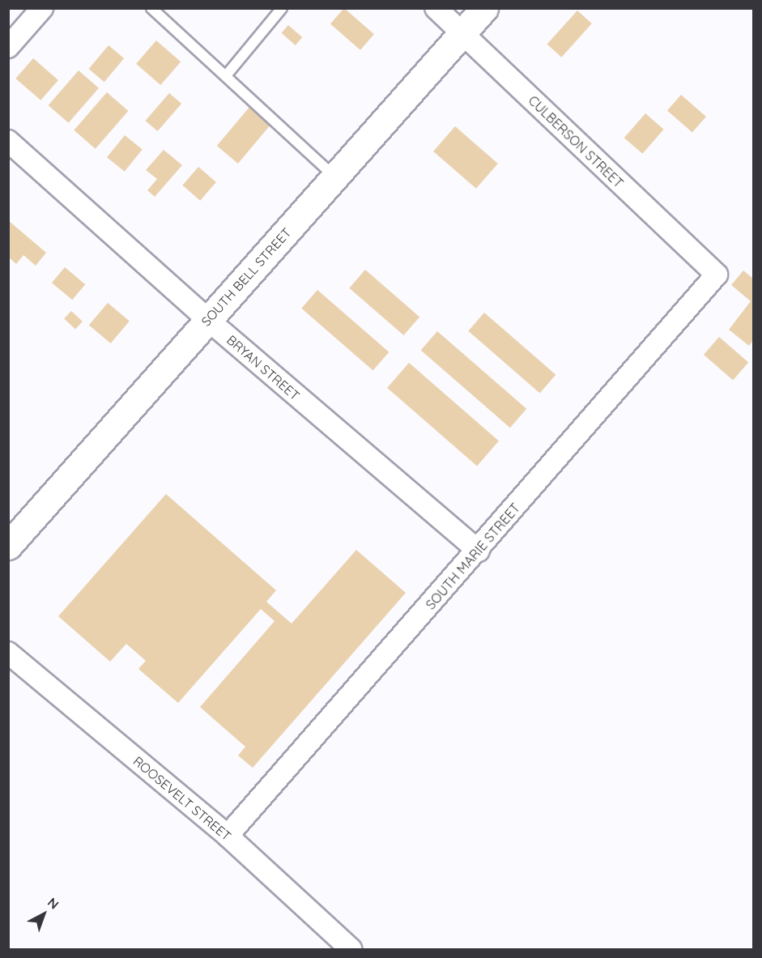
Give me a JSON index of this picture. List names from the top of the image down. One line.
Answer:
{"streets":{"main road":["SOUTH BELL STREET"],"street":["CULBERSON STREET","BRYAN STREET","SOUTH MARIE STREET","ROOSEVELT STREET"]},"crossings":[["CULBERSON STREET","SOUTH BELL STREET"],["CULBERSON STREET","SOUTH MARIE STREET"],["SOUTH BELL STREET","BRYAN STREET"],["BRYAN STREET","SOUTH MARIE STREET"],["SOUTH MARIE STREET","ROOSEVELT STREET"]],"north":"top right"}
